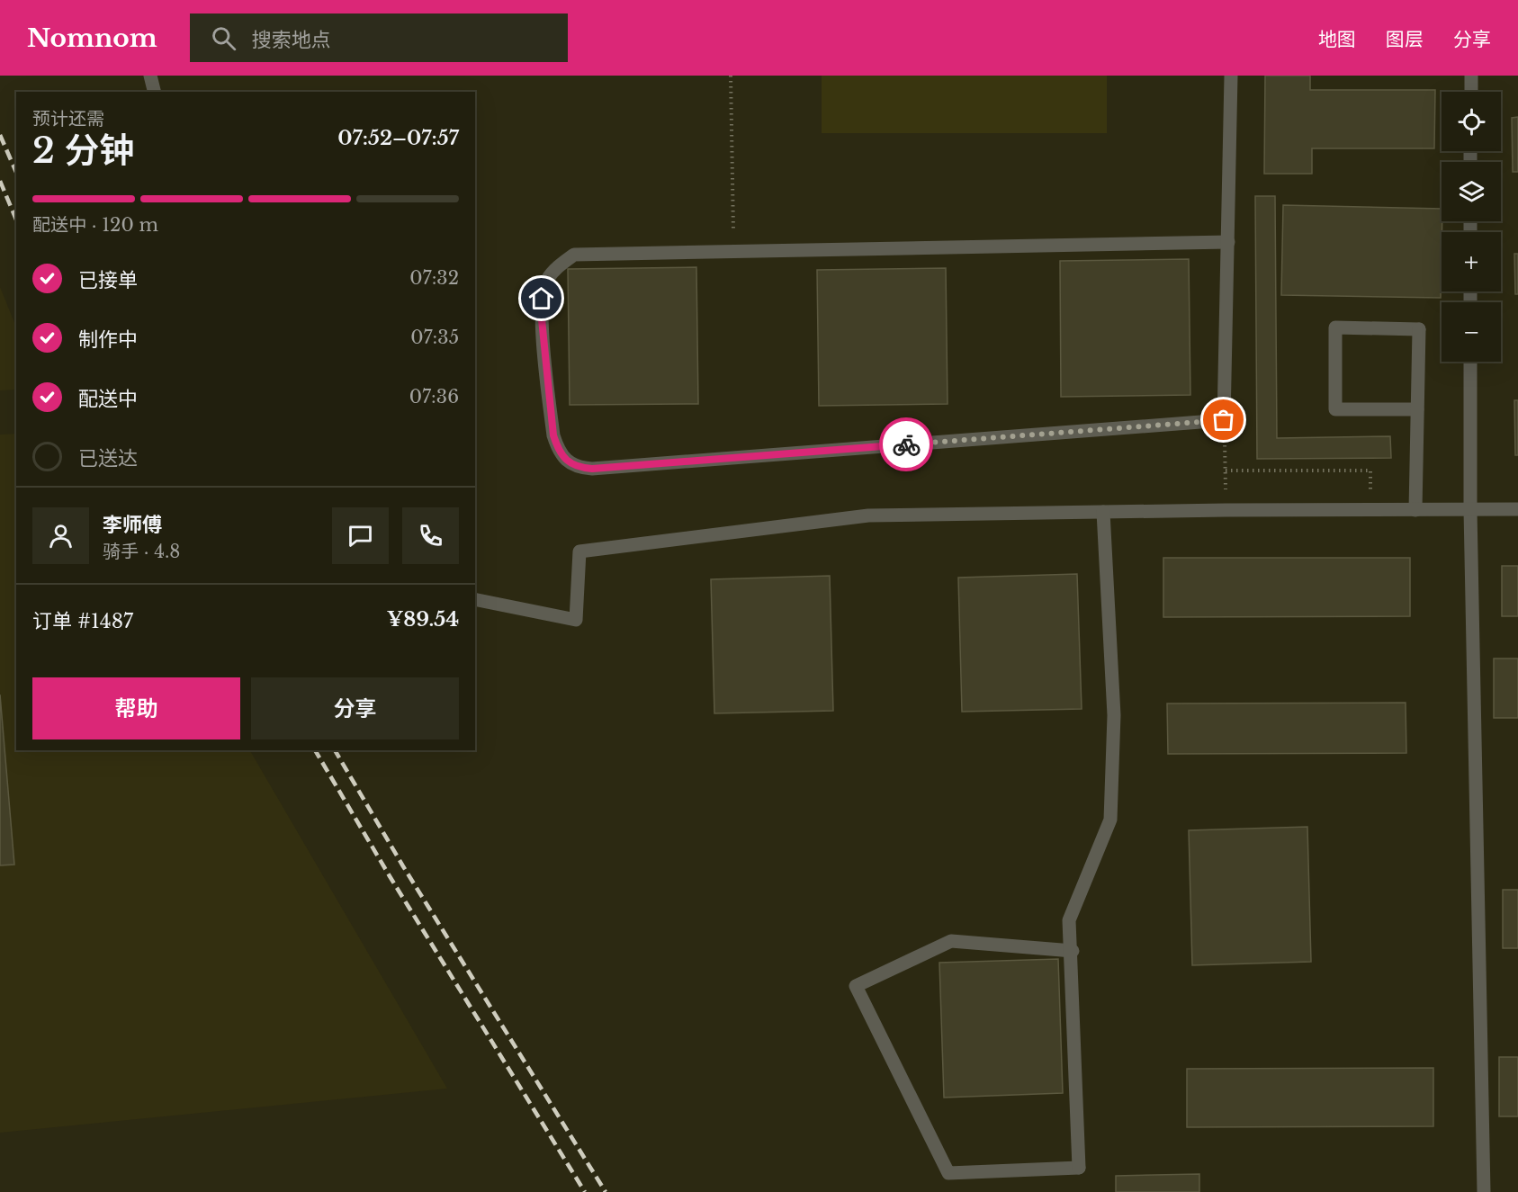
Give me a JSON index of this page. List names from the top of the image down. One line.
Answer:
{"page":{"header":"Nomnom","search":"搜索地点","nav":["地图","图层","分享"],"map_buttons":["+","−"],"heading":["2 分钟","预计还需","07:52–07:57"],"panel":["李师傅","骑手 · 4.8","订单 #1487","¥89.54"],"bar":"配送中 · 120 m","list":[["已接单","07:32"],["制作中","07:35"],["配送中","07:36"],"已送达"],"buttons":["帮助","分享"]}}
